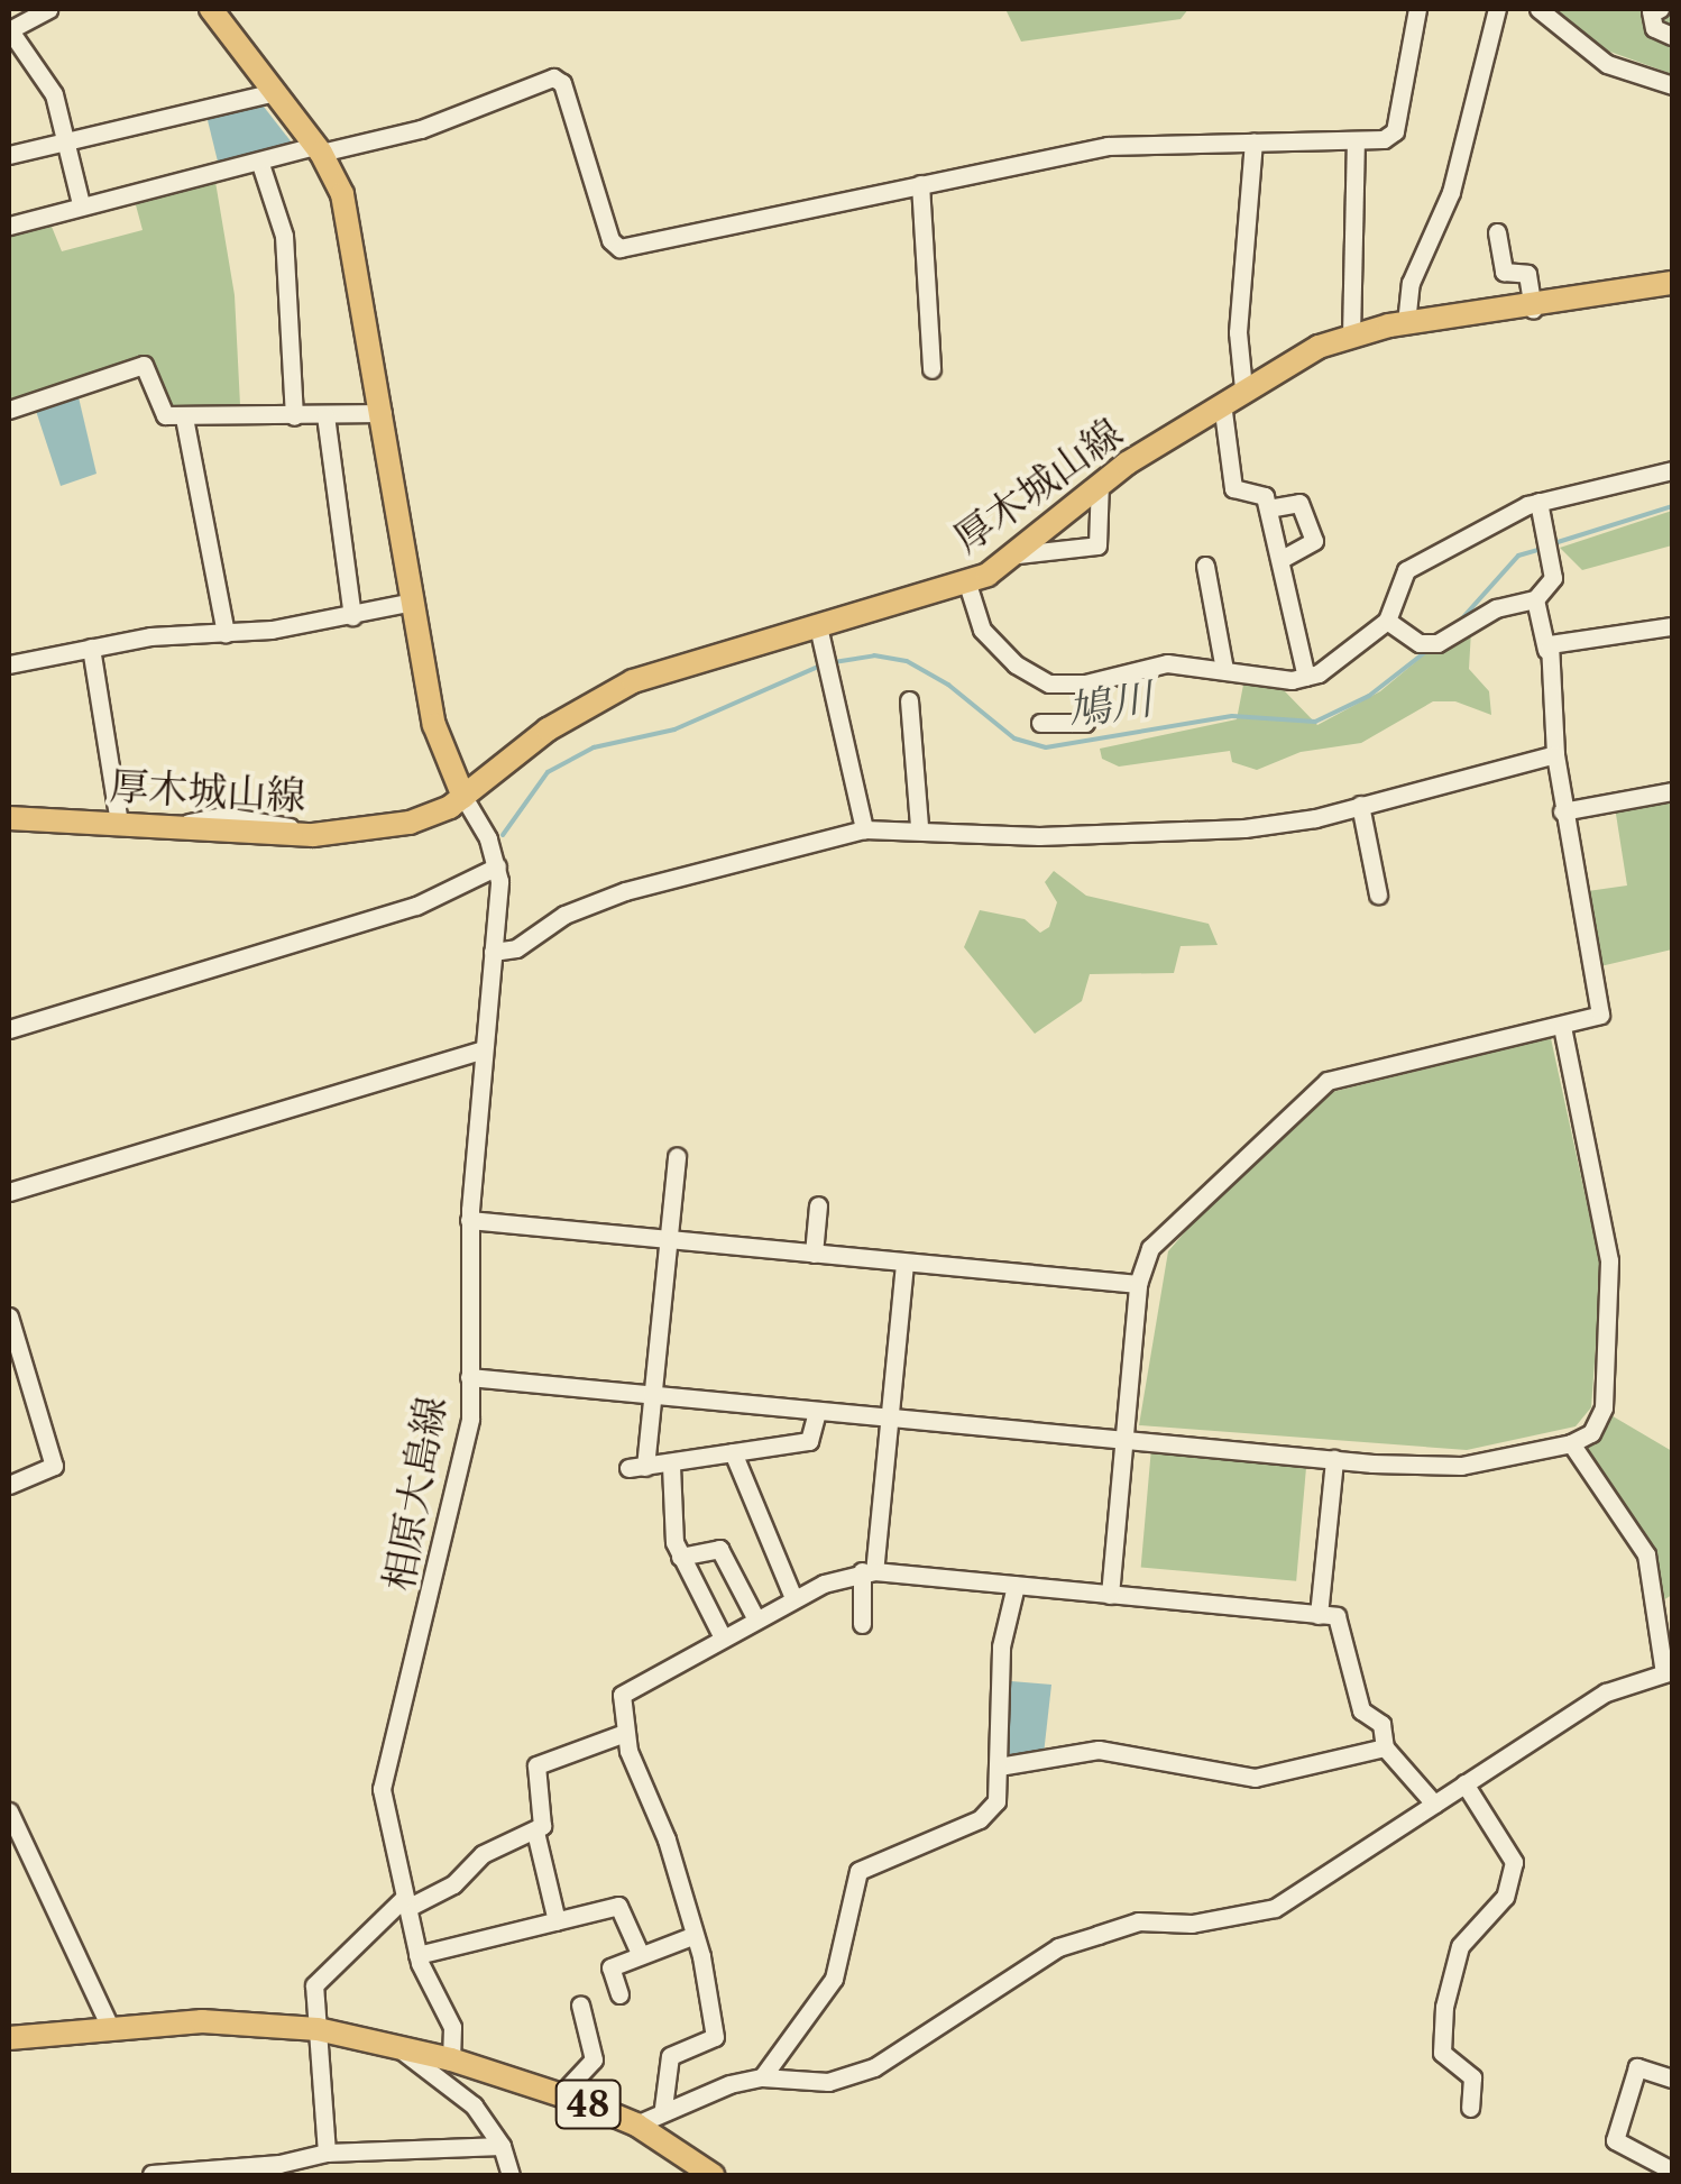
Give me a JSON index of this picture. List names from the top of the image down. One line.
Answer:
{"streets":{"main road":["厚木城山線","48"],"street":["相原大島線"]},"crossings":[["厚木城山線","相原大島線"],["相原大島線","48"]],"water":["鳩川"]}
